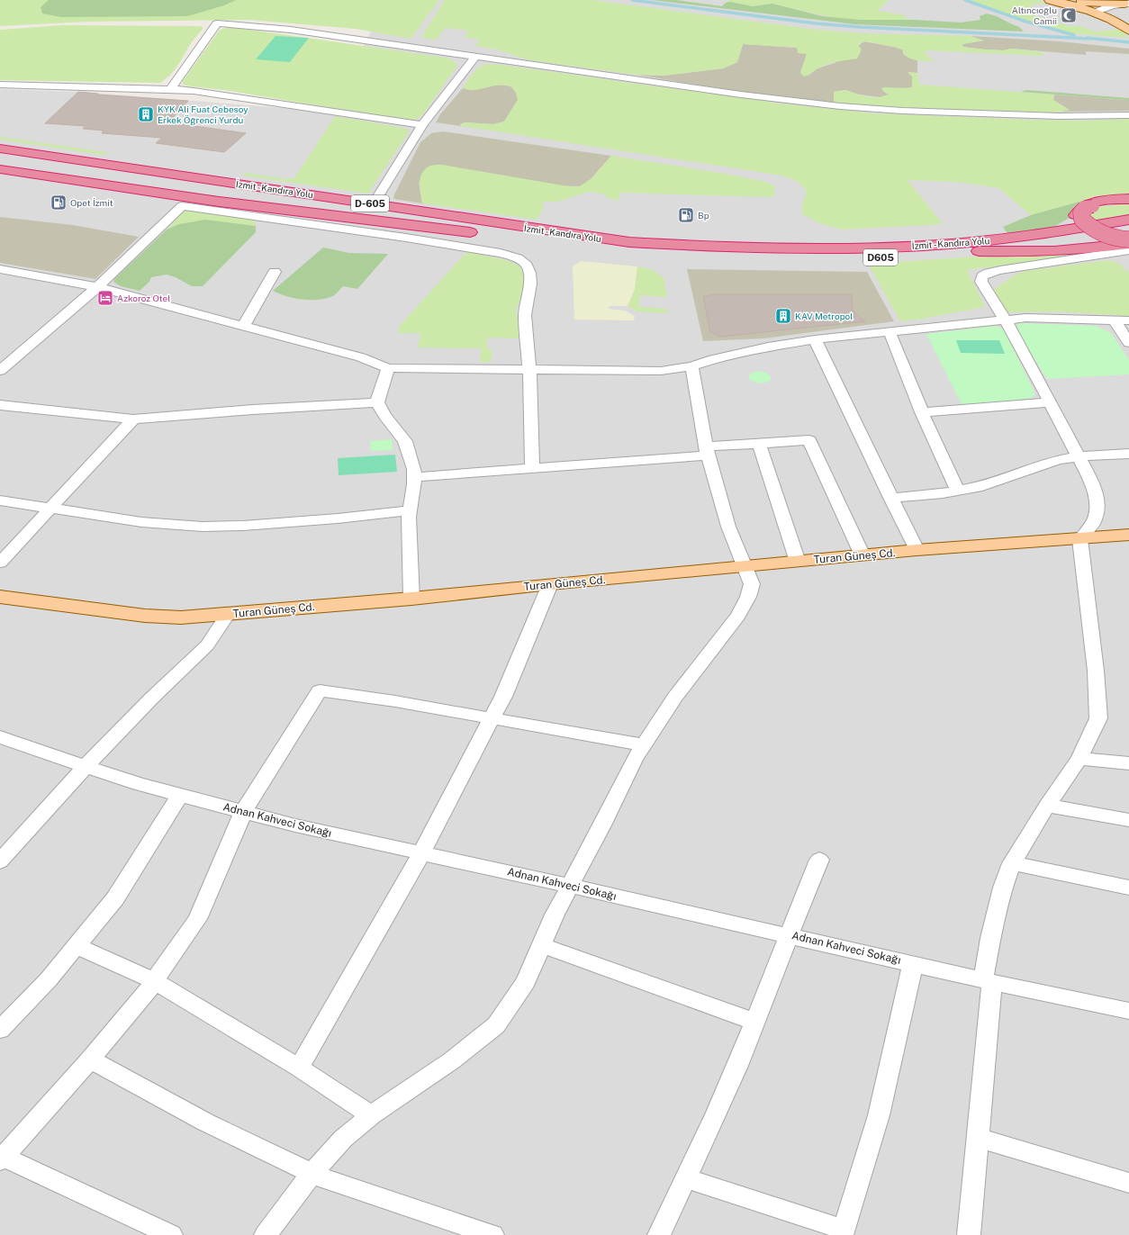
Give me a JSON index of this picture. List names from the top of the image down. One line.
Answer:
{"streets":{"highway":["İzmit - Kandıra Yolu","D-605","D605"],"main road":["Turan Güneş Cd."],"street":["Adnan Kahveci Sokağı"]},"places":{"mosque":["Altıncıoğlu Camii"],"building":["KYK Ali Fuat Cebesoy Erkek Öğrenci Yurdu","KAV Metropol"],"fuel station":["Opet İzmit","Bp"],"hotel":["Azkoroz Otel"]}}
